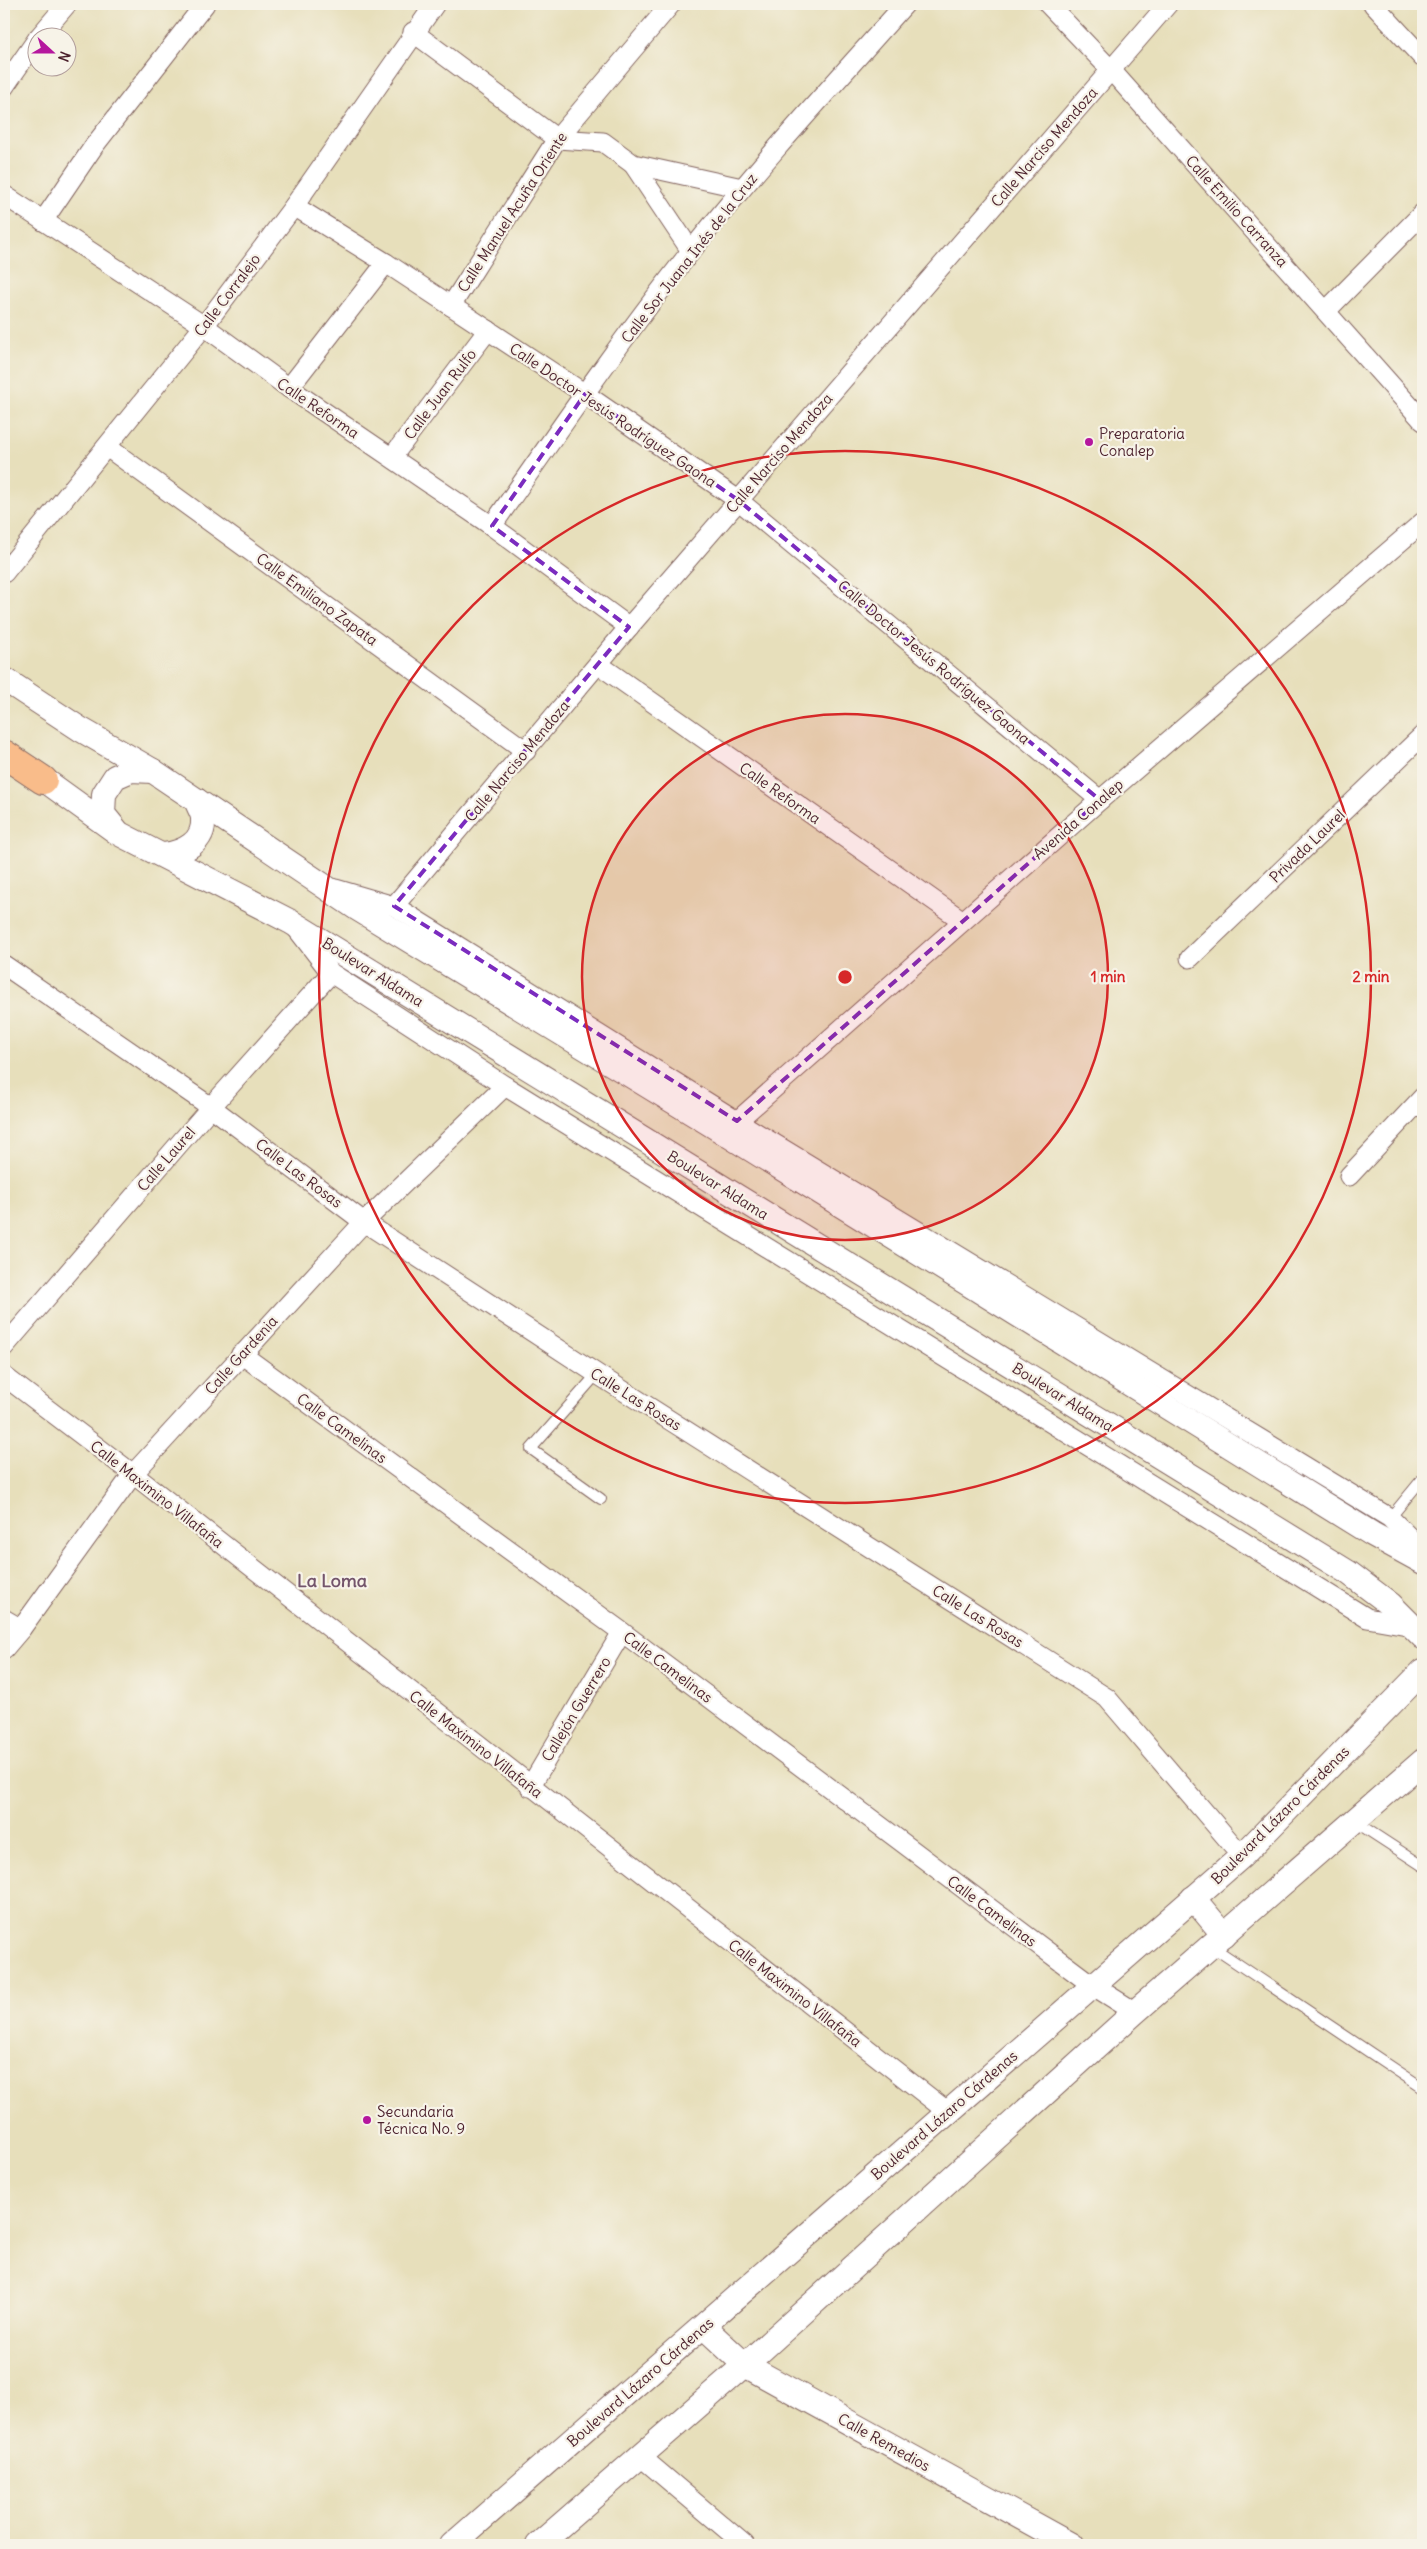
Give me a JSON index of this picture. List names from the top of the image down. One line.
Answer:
{"streets":{"street":["Calle Narciso Mendoza","Calle Emilio Carranza","Calle Manuel Acuña Oriente","Calle Sor Juana Inés de la Cruz","Calle Corralejo","Calle Juan Rulfo","Calle Reforma","Calle Doctor Jesús Rodríguez Gaona","Calle Emiliano Zapata","Avenida Conalep","Privada Laurel","Boulevar Aldama","Calle Laurel","Calle Las Rosas","Calle Gardenia","Calle Camelinas","Calle Maximino Villafaña","Callejón Guerrero","Boulevard Lázaro Cárdenas","Calle Remedios"]},"crossings":[["Calle Narciso Mendoza","Calle Emilio Carranza"],["Calle Narciso Mendoza","Calle Reforma"],["Calle Narciso Mendoza","Calle Doctor Jesús Rodríguez Gaona"],["Calle Narciso Mendoza","Calle Emiliano Zapata"],["Calle Manuel Acuña Oriente","Calle Doctor Jesús Rodríguez Gaona"],["Calle Sor Juana Inés de la Cruz","Calle Reforma"],["Calle Sor Juana Inés de la Cruz","Calle Doctor Jesús Rodríguez Gaona"],["Calle Corralejo","Calle Reforma"],["Calle Corralejo","Calle Doctor Jesús Rodríguez Gaona"],["Calle Corralejo","Calle Emiliano Zapata"],["Calle Juan Rulfo","Calle Reforma"],["Calle Juan Rulfo","Calle Doctor Jesús Rodríguez Gaona"],["Calle Reforma","Avenida Conalep"],["Calle Doctor Jesús Rodríguez Gaona","Avenida Conalep"],["Calle Laurel","Calle Las Rosas"],["Calle Las Rosas","Calle Gardenia"],["Calle Las Rosas","Boulevard Lázaro Cárdenas"],["Calle Gardenia","Calle Camelinas"],["Calle Gardenia","Calle Maximino Villafaña"],["Calle Camelinas","Callejón Guerrero"],["Calle Camelinas","Boulevard Lázaro Cárdenas"],["Calle Maximino Villafaña","Callejón Guerrero"],["Calle Maximino Villafaña","Boulevard Lázaro Cárdenas"],["Boulevard Lázaro Cárdenas","Calle Remedios"]],"districts":["La Loma"],"places":["Preparatoria Conalep","Secundaria Técnica No. 9"],"north":"right","rings":["1 min","2 min"]}
